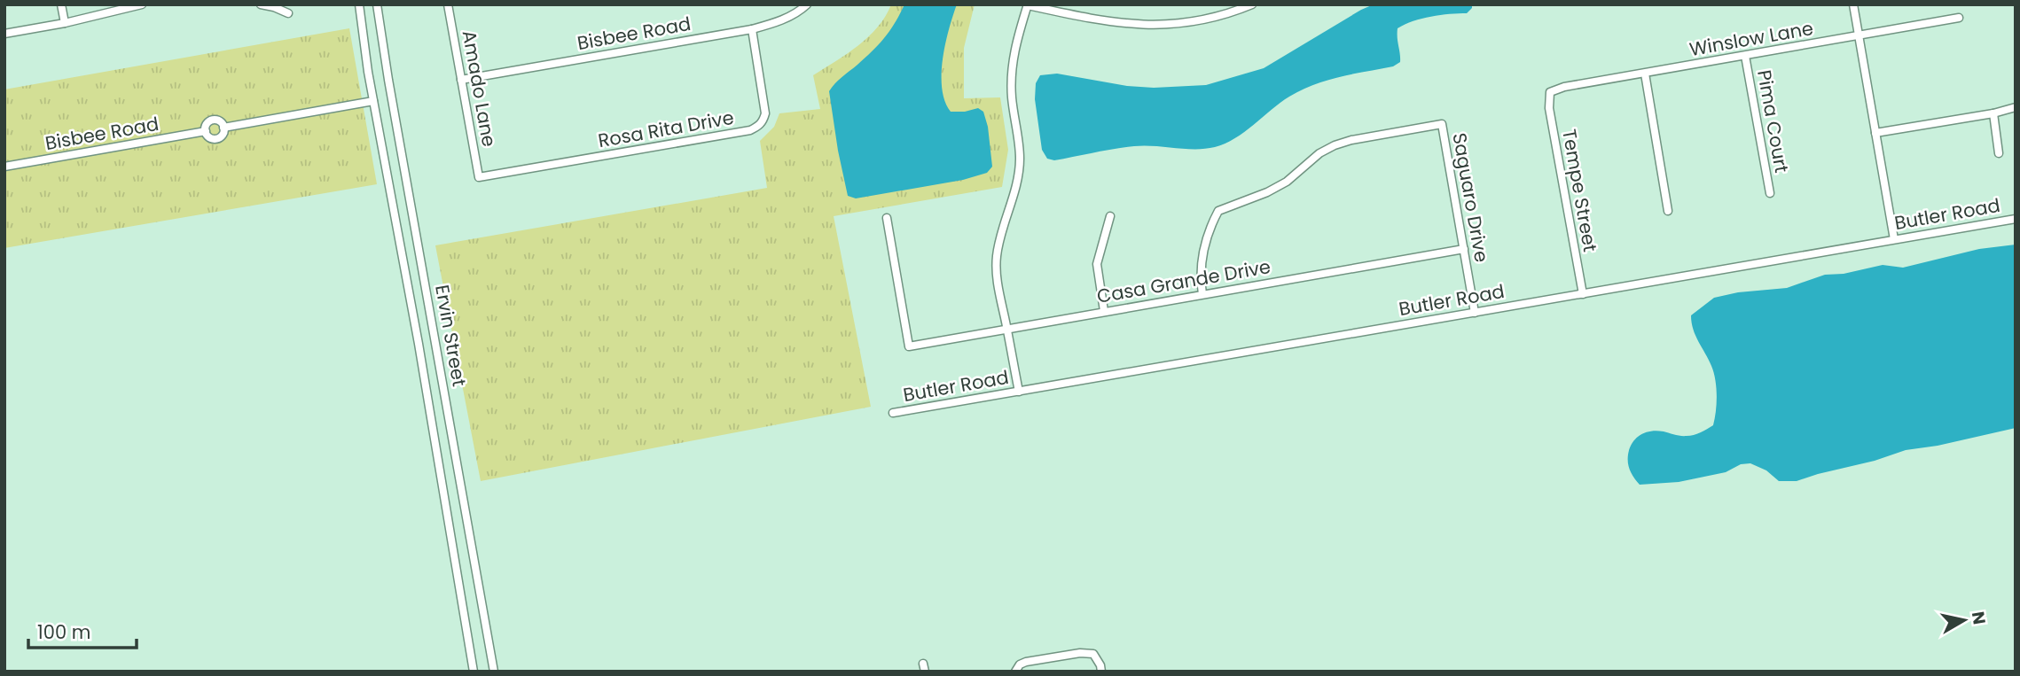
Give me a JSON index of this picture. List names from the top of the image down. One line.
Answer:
{"streets":{"street":["Bisbee Road","Winslow Lane","Amado Lane","Pima Court","Rosa Rita Drive","Tempe Street","Saguaro Drive","Butler Road","Casa Grande Drive","Ervin Street"]},"crossings":[["Bisbee Road","Amado Lane"],["Bisbee Road","Rosa Rita Drive"],["Winslow Lane","Pima Court"],["Winslow Lane","Tempe Street"],["Amado Lane","Rosa Rita Drive"],["Tempe Street","Butler Road"],["Saguaro Drive","Butler Road"],["Saguaro Drive","Casa Grande Drive"]],"scale_bar":"100 m","north":"right"}
